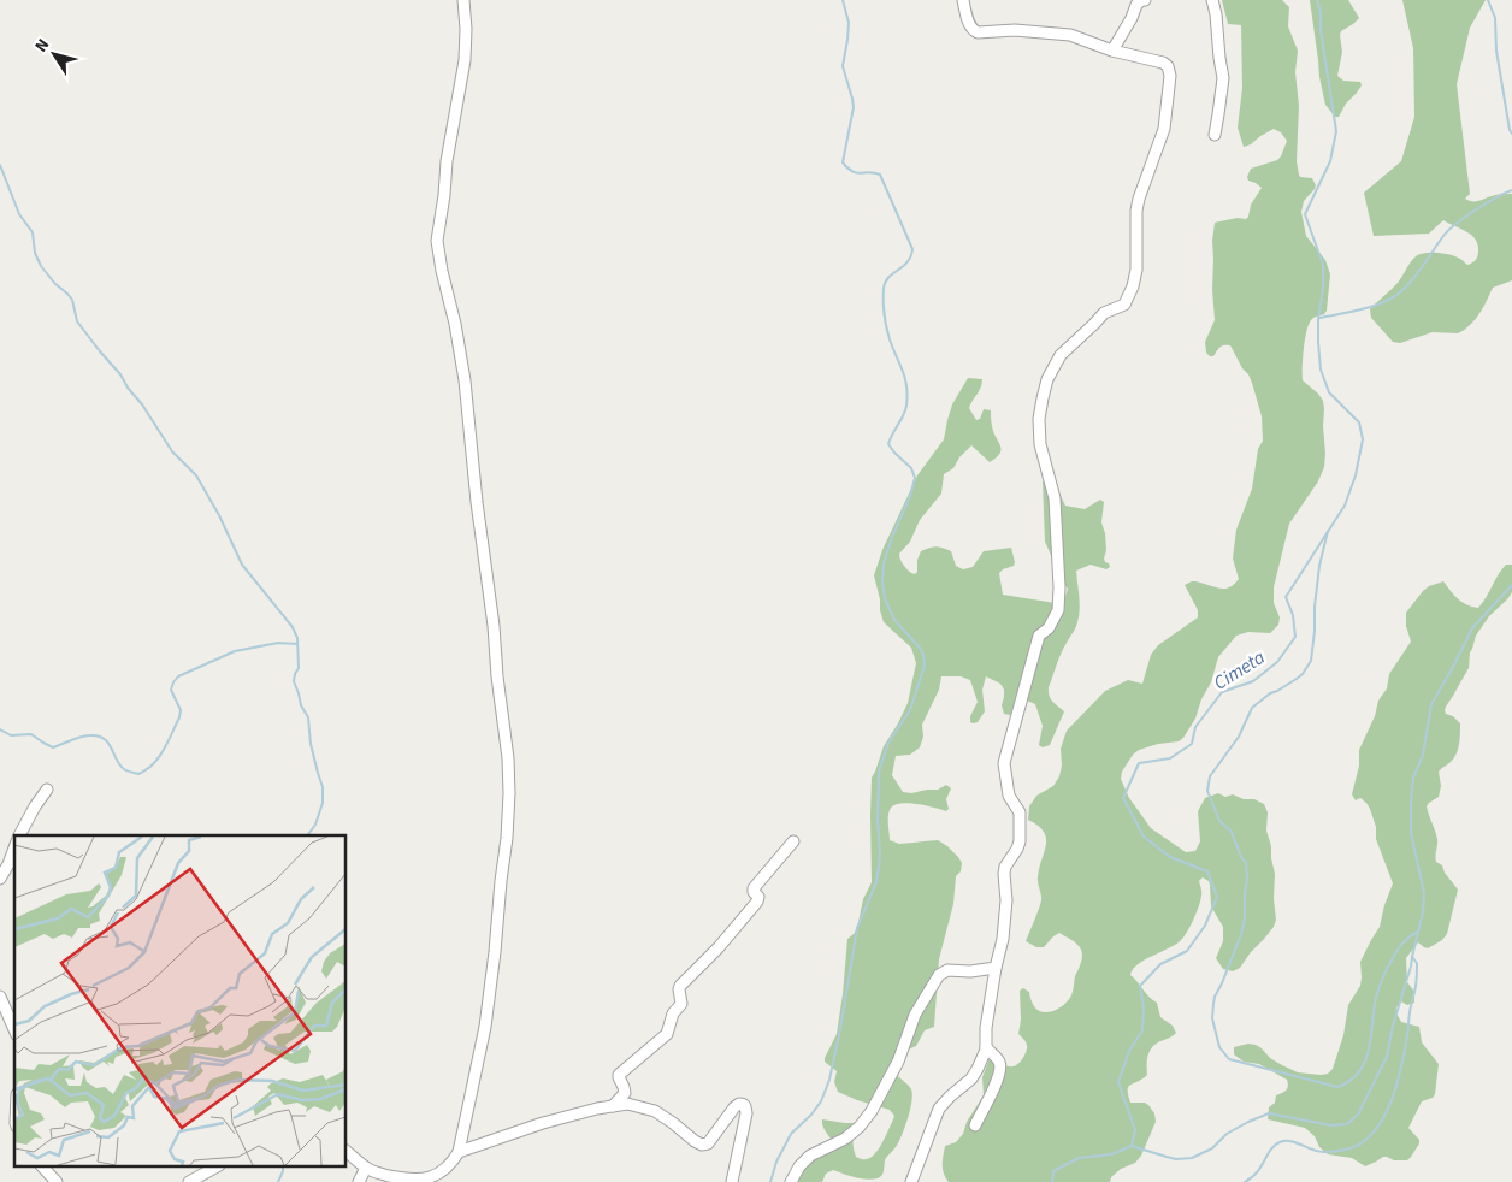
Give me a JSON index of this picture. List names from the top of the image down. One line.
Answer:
{"water":["Cimeta"],"north":"top left"}
